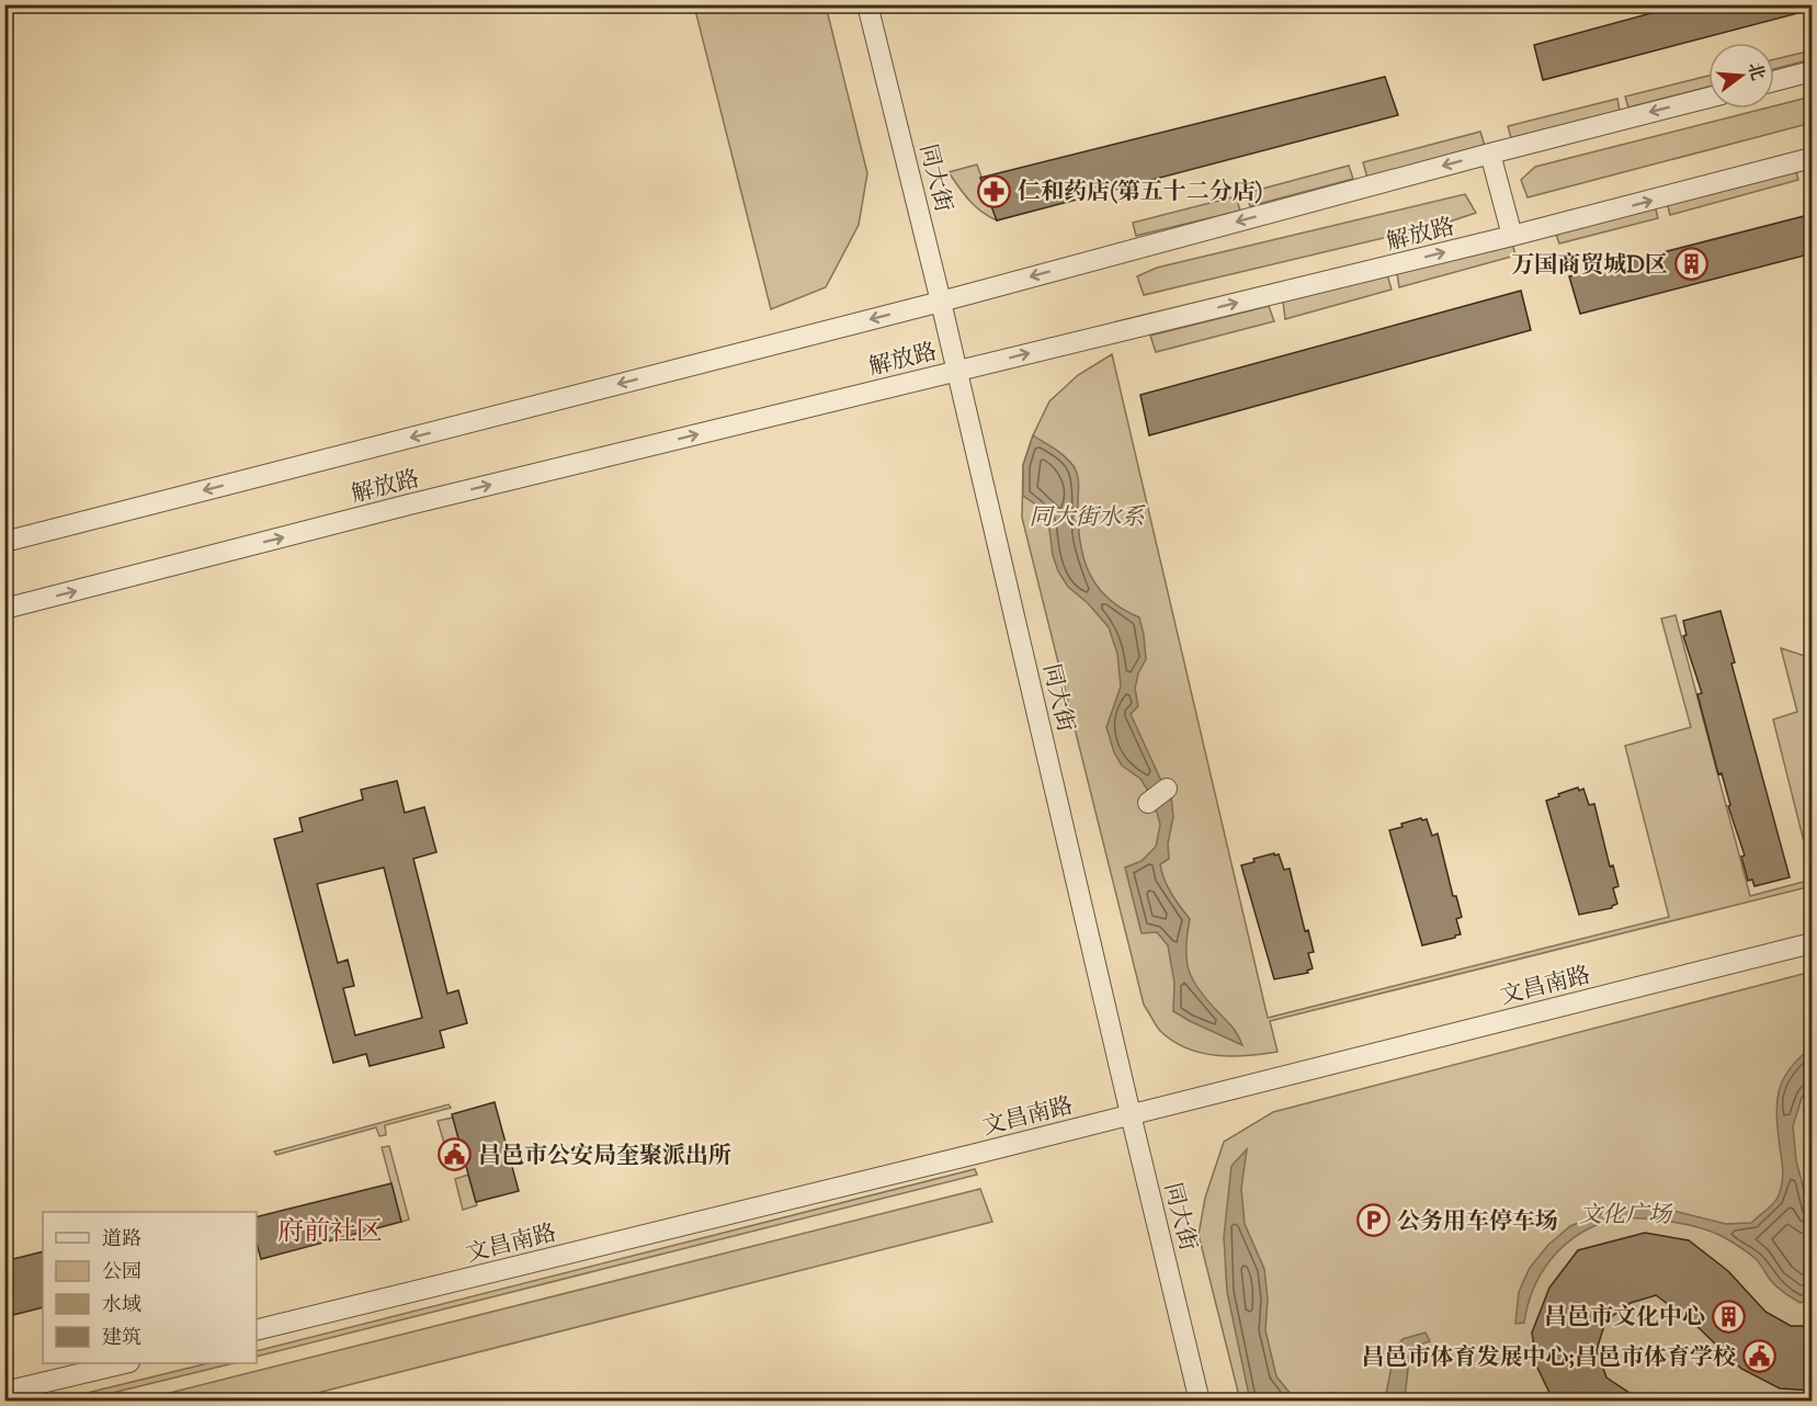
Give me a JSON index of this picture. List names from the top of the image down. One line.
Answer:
{"streets":{"street":["同大街","解放路","文昌南路"]},"crossings":[["同大街","解放路"],["同大街","文昌南路"]],"districts":["府前社区"],"parks":["同大街水系","文化广场"],"places":{"pharmacy":["仁和药店(第五十二分店)"],"building":["万国商贸城D区","昌邑市文化中心"],"public building":["昌邑市公安局奎聚派出所","昌邑市体育发展中心;昌邑市体育学校"],"parking":["公务用车停车场"]},"legend":["道路","公园","水域","建筑"],"north":"right"}
